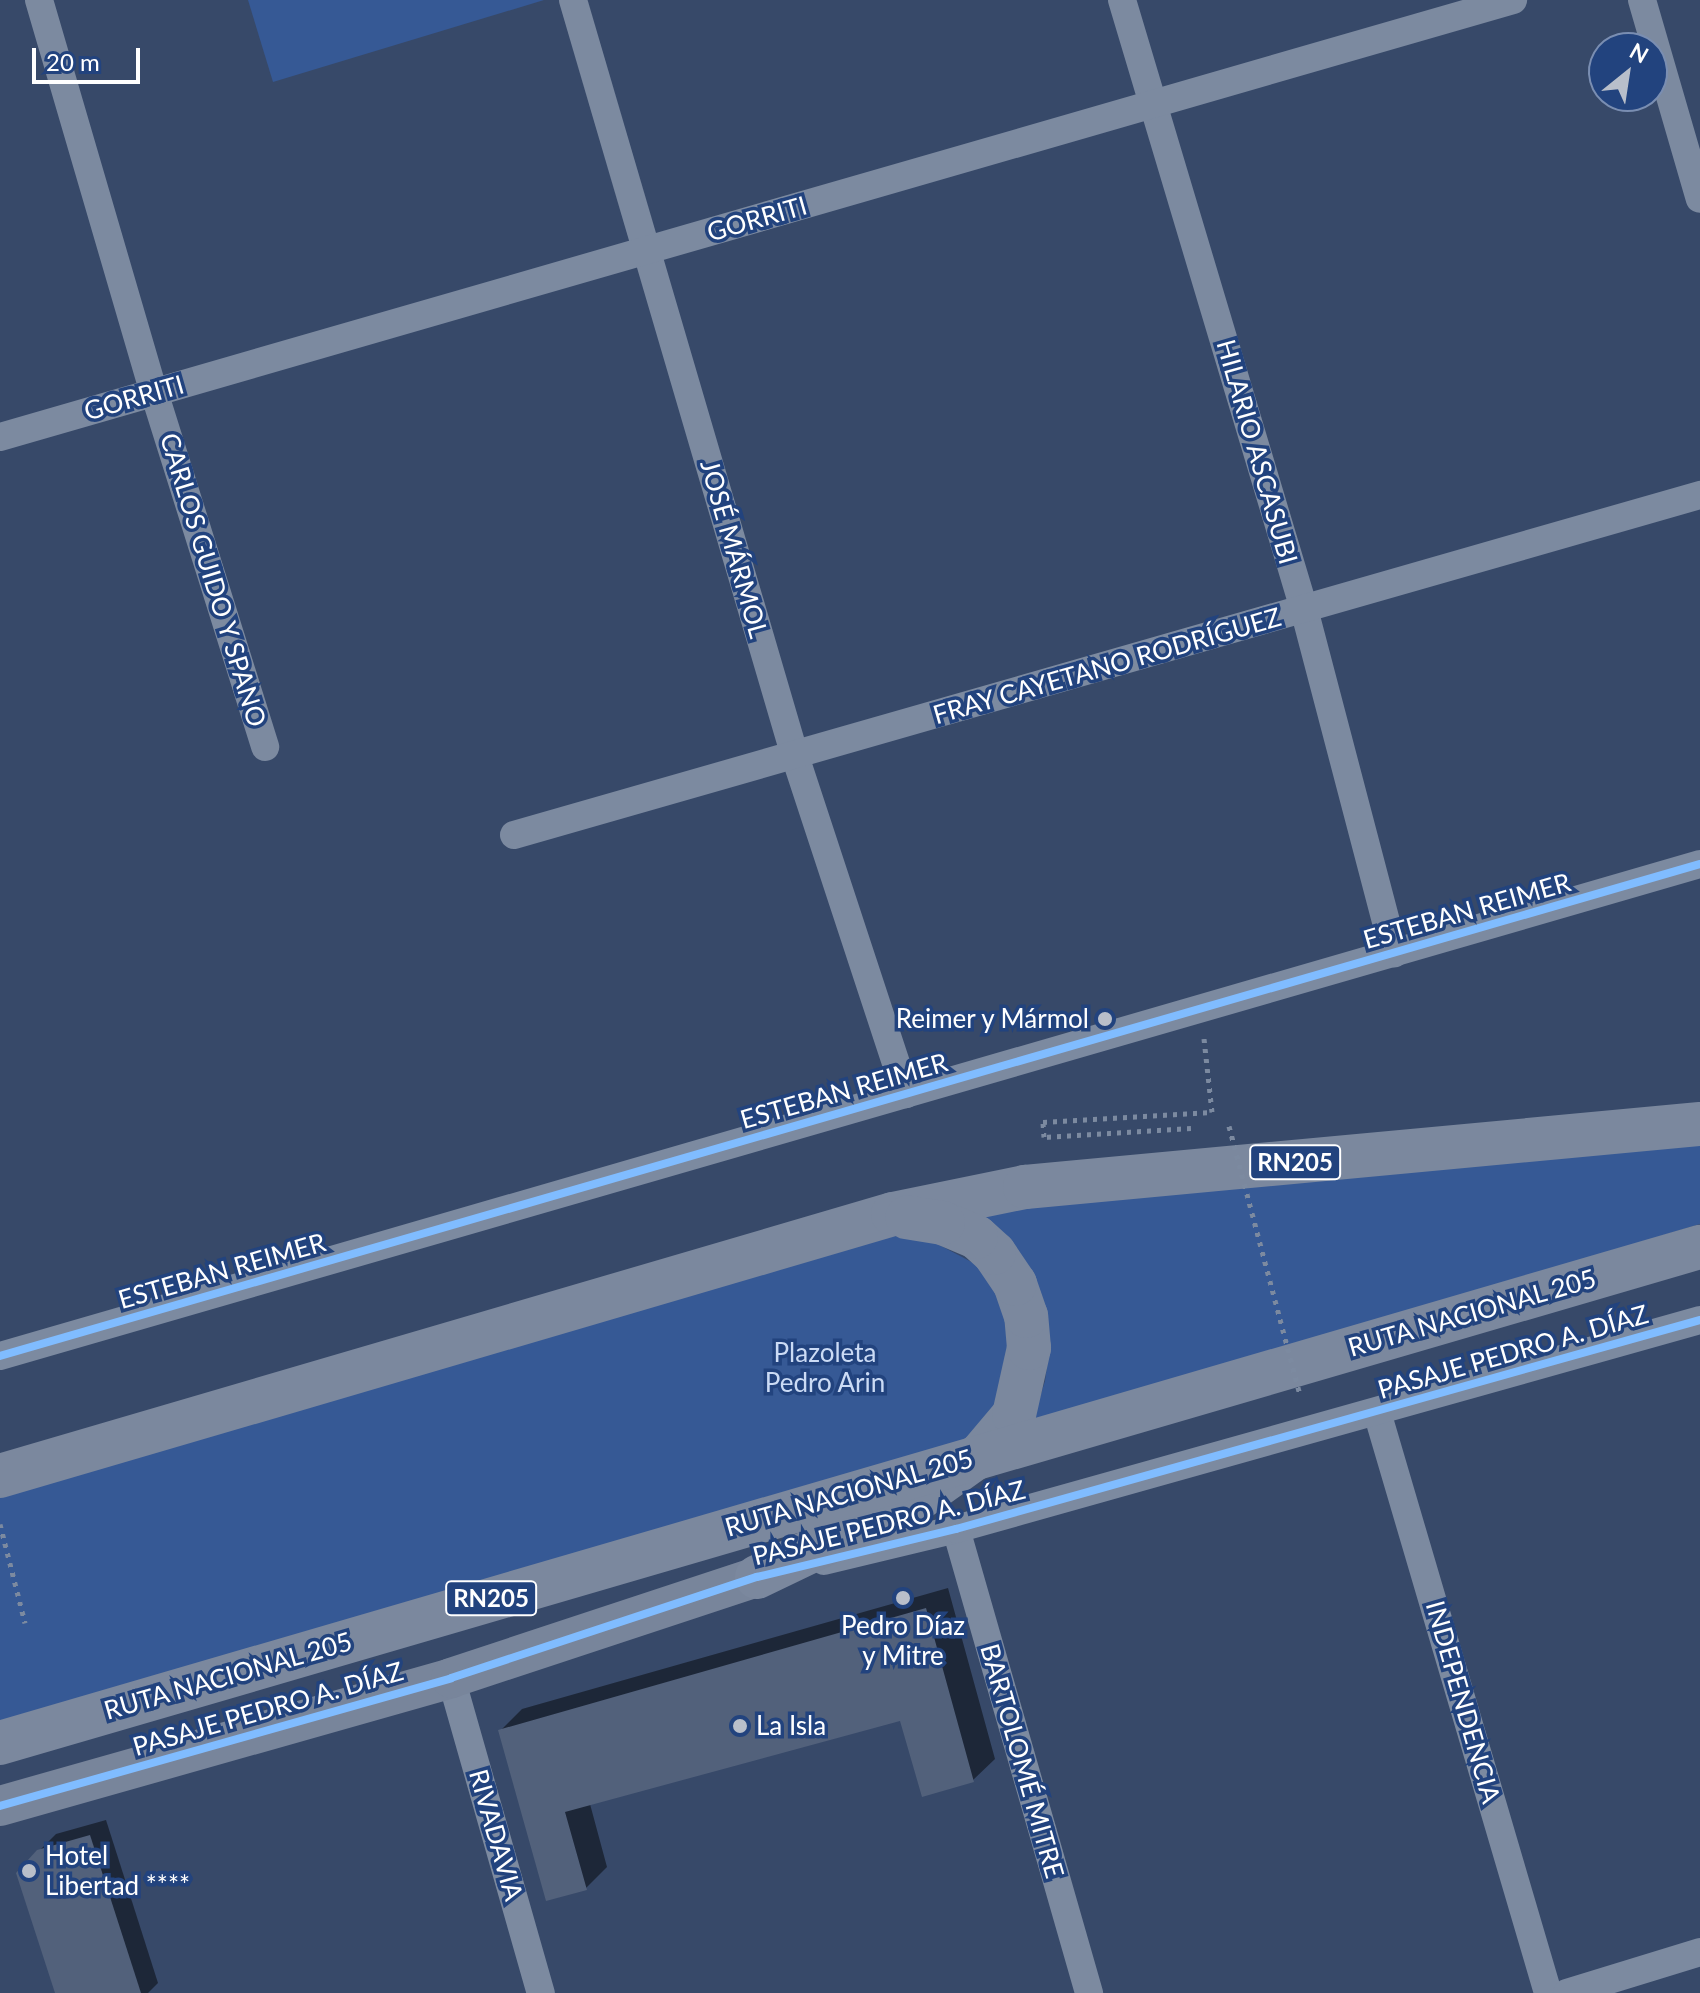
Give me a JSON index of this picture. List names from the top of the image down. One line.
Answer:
{"streets":{"main road":["RN205","RUTA NACIONAL 205"],"street":["GORRITI","HILARIO ASCASUBI","JOSÉ MÁRMOL","CARLOS GUIDO Y SPANO","FRAY CAYETANO RODRÍGUEZ","ESTEBAN REIMER","PASAJE PEDRO A. DÍAZ","INDEPENDENCIA","BARTOLOMÉ MITRE","RIVADAVIA"]},"crossings":[["GORRITI","HILARIO ASCASUBI"],["GORRITI","JOSÉ MÁRMOL"],["GORRITI","CARLOS GUIDO Y SPANO"],["HILARIO ASCASUBI","FRAY CAYETANO RODRÍGUEZ"],["HILARIO ASCASUBI","ESTEBAN REIMER"],["JOSÉ MÁRMOL","FRAY CAYETANO RODRÍGUEZ"],["JOSÉ MÁRMOL","ESTEBAN REIMER"],["RN205","RUTA NACIONAL 205"],["RN205","PASAJE PEDRO A. DÍAZ"],["PASAJE PEDRO A. DÍAZ","INDEPENDENCIA"],["PASAJE PEDRO A. DÍAZ","BARTOLOMÉ MITRE"],["PASAJE PEDRO A. DÍAZ","RIVADAVIA"]],"parks":["Plazoleta Pedro Arin"],"places":["Reimer y Mármol","Pedro Díaz y Mitre","La Isla","Hotel Libertad ****"],"scale_bar":"20 m","north":"top right"}
